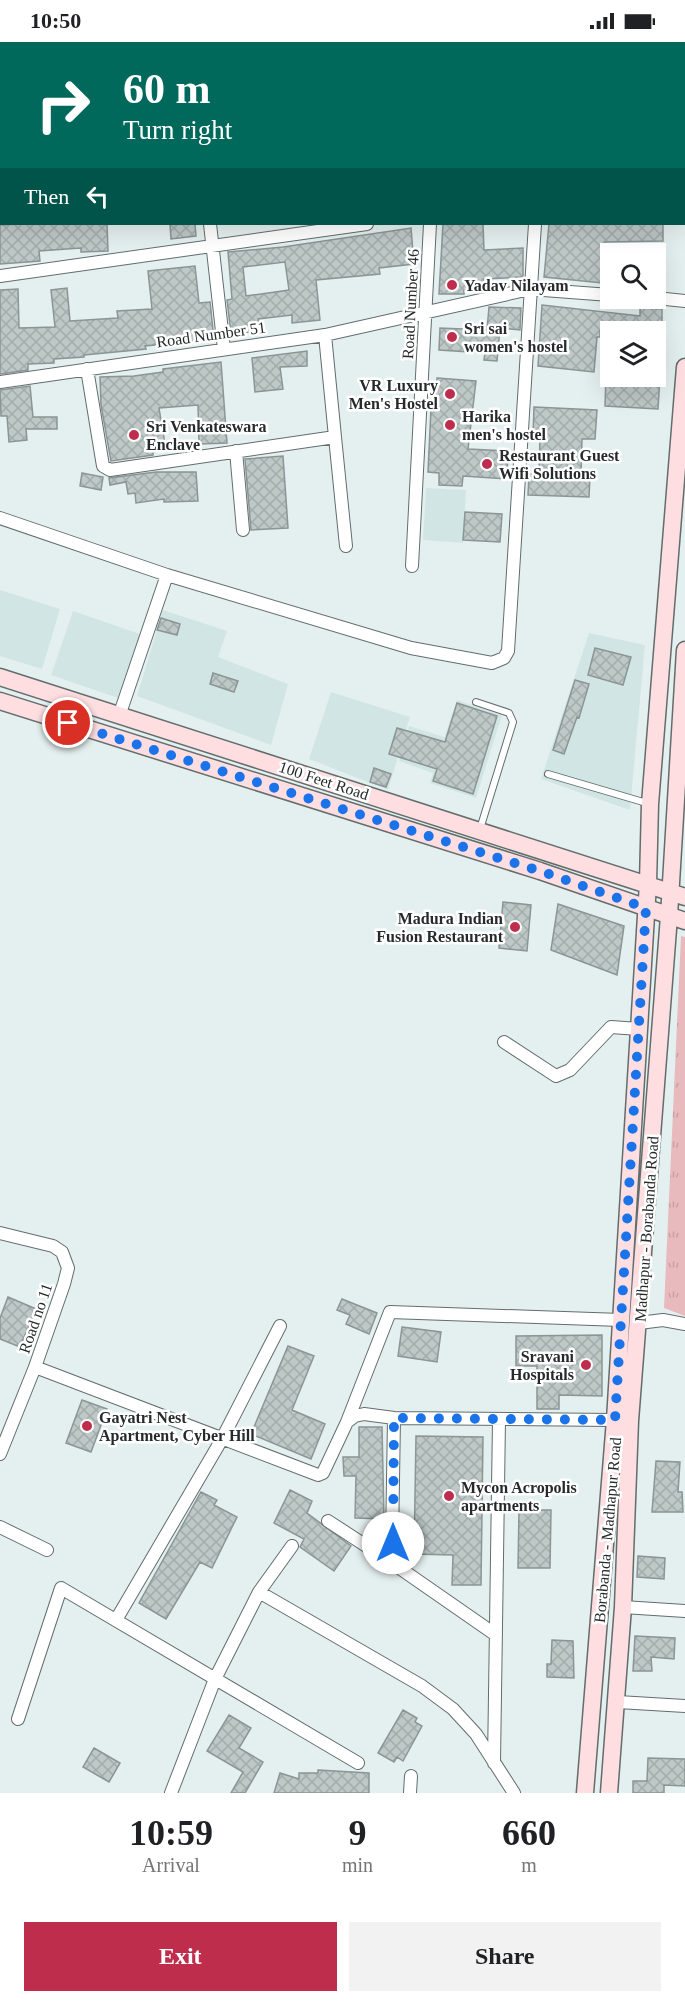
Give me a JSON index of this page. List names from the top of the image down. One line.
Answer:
{"streets":{"main road":["100 Feet Road","Madhapur - Borabanda Road","Borabanda - Madhapur Road"],"street":["Road Number 46","Road Number 51","Road no 11"]},"crossings":[["Road Number 46","Road Number 51"],["100 Feet Road","Madhapur - Borabanda Road"],["100 Feet Road","Borabanda - Madhapur Road"]],"places":["Yadav Nilayam","Sri sai women's hostel","VR Luxury Men's Hostel","Harika men's hostel","Sri Venkateswara Enclave","Restaurant Guest Wifi Solutions","Madura Indian Fusion Restaurant","Sravani Hospitals","Gayatri Nest Apartment, Cyber Hill","Mycon Acropolis apartments"],"page":{"status":"10:50","turn":["60 m","Turn right"],"then":"Then","eta":["10:59","Arrival","9","min","660","m"],"buttons":["Exit","Share"]}}
